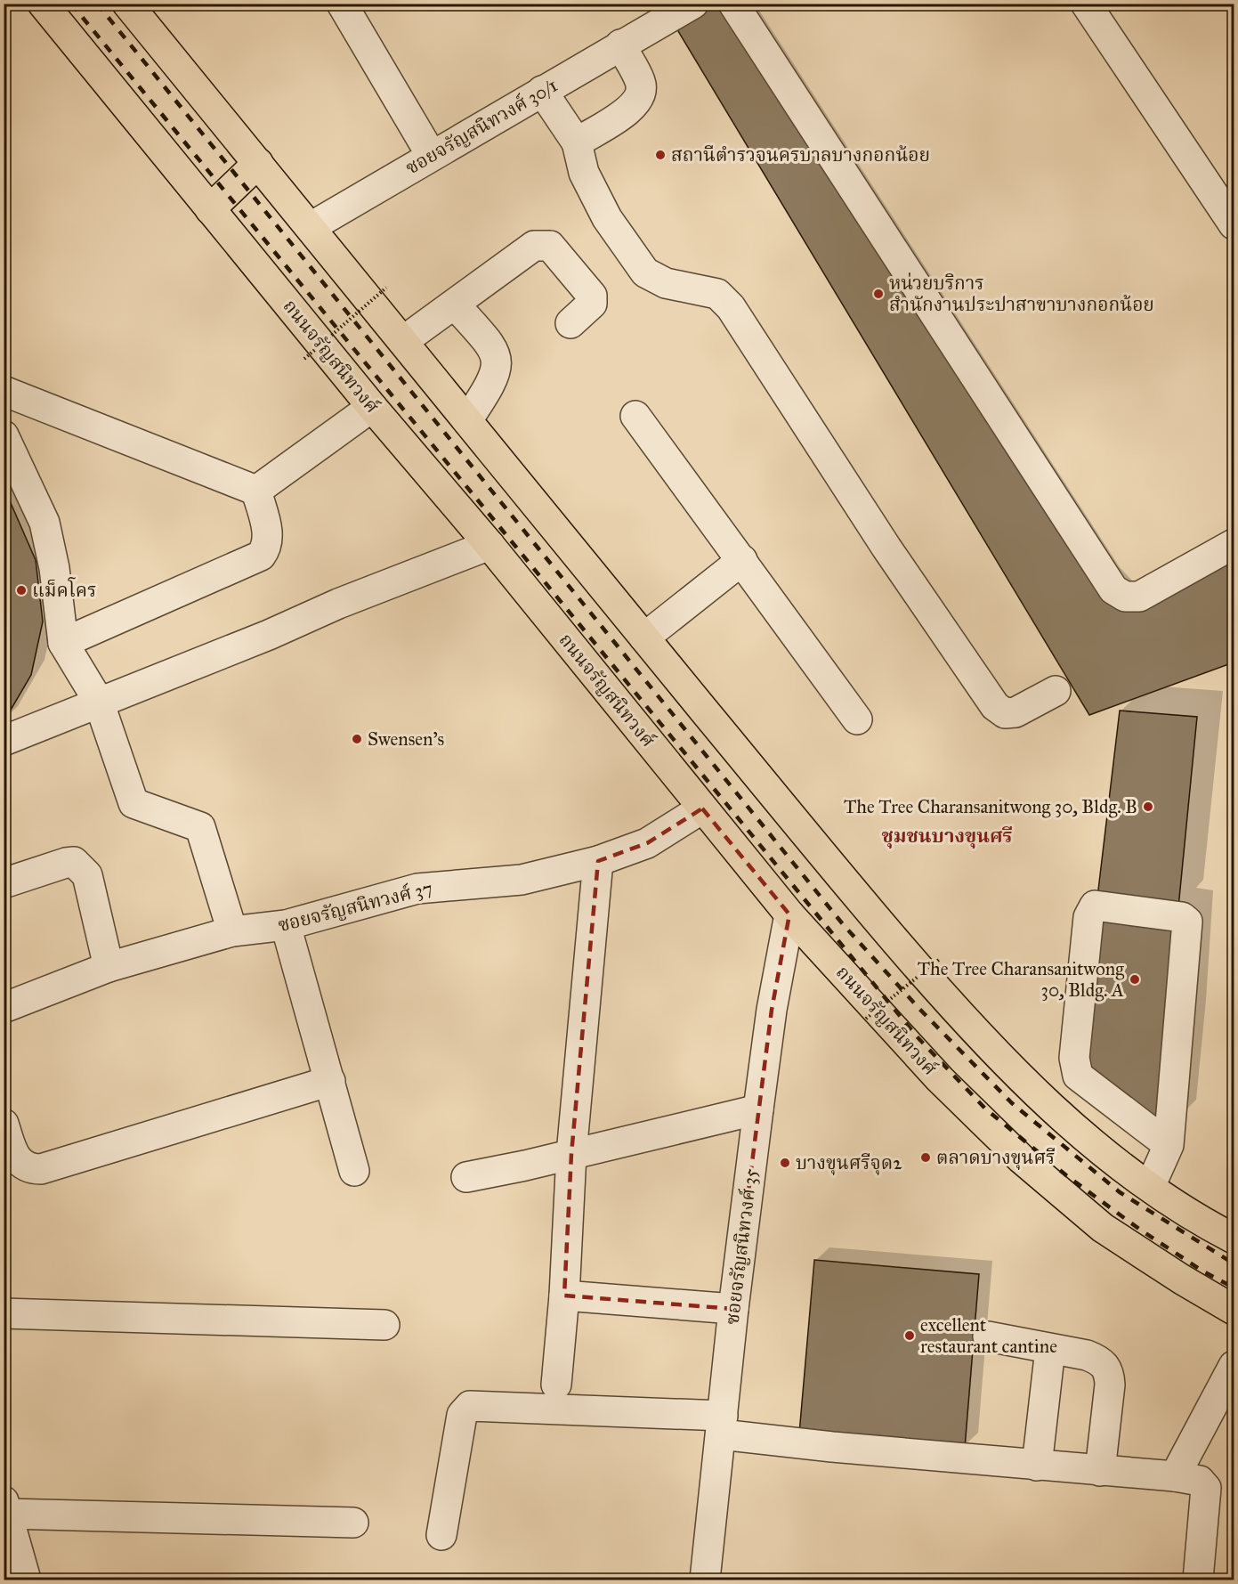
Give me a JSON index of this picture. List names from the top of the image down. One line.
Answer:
{"streets":{"main road":["ถนนจรัญสนิทวงศ์"],"street":["ซอยจรัญสนิทวงศ์ 30/1","ซอยจรัญสนิทวงศ์ 37","ซอยจรัญสนิทวงศ์ 35"]},"crossings":[["ถนนจรัญสนิทวงศ์","ซอยจรัญสนิทวงศ์ 37"],["ถนนจรัญสนิทวงศ์","ซอยจรัญสนิทวงศ์ 35"]],"districts":["ชุมชนบางขุนศรี"],"places":["สถานีตำรวจนครบาลบางกอกน้อย","หน่วยบริการ สำนักงานประปาสาขาบางกอกน้อย","แม็คโคร","Swensen's","The Tree Charansanitwong 30, Bldg. B","The Tree Charansanitwong 30, Bldg. A","ตลาดบางขุนศรี","บางขุนศรีจุด2","excellent restaurant cantine"]}
